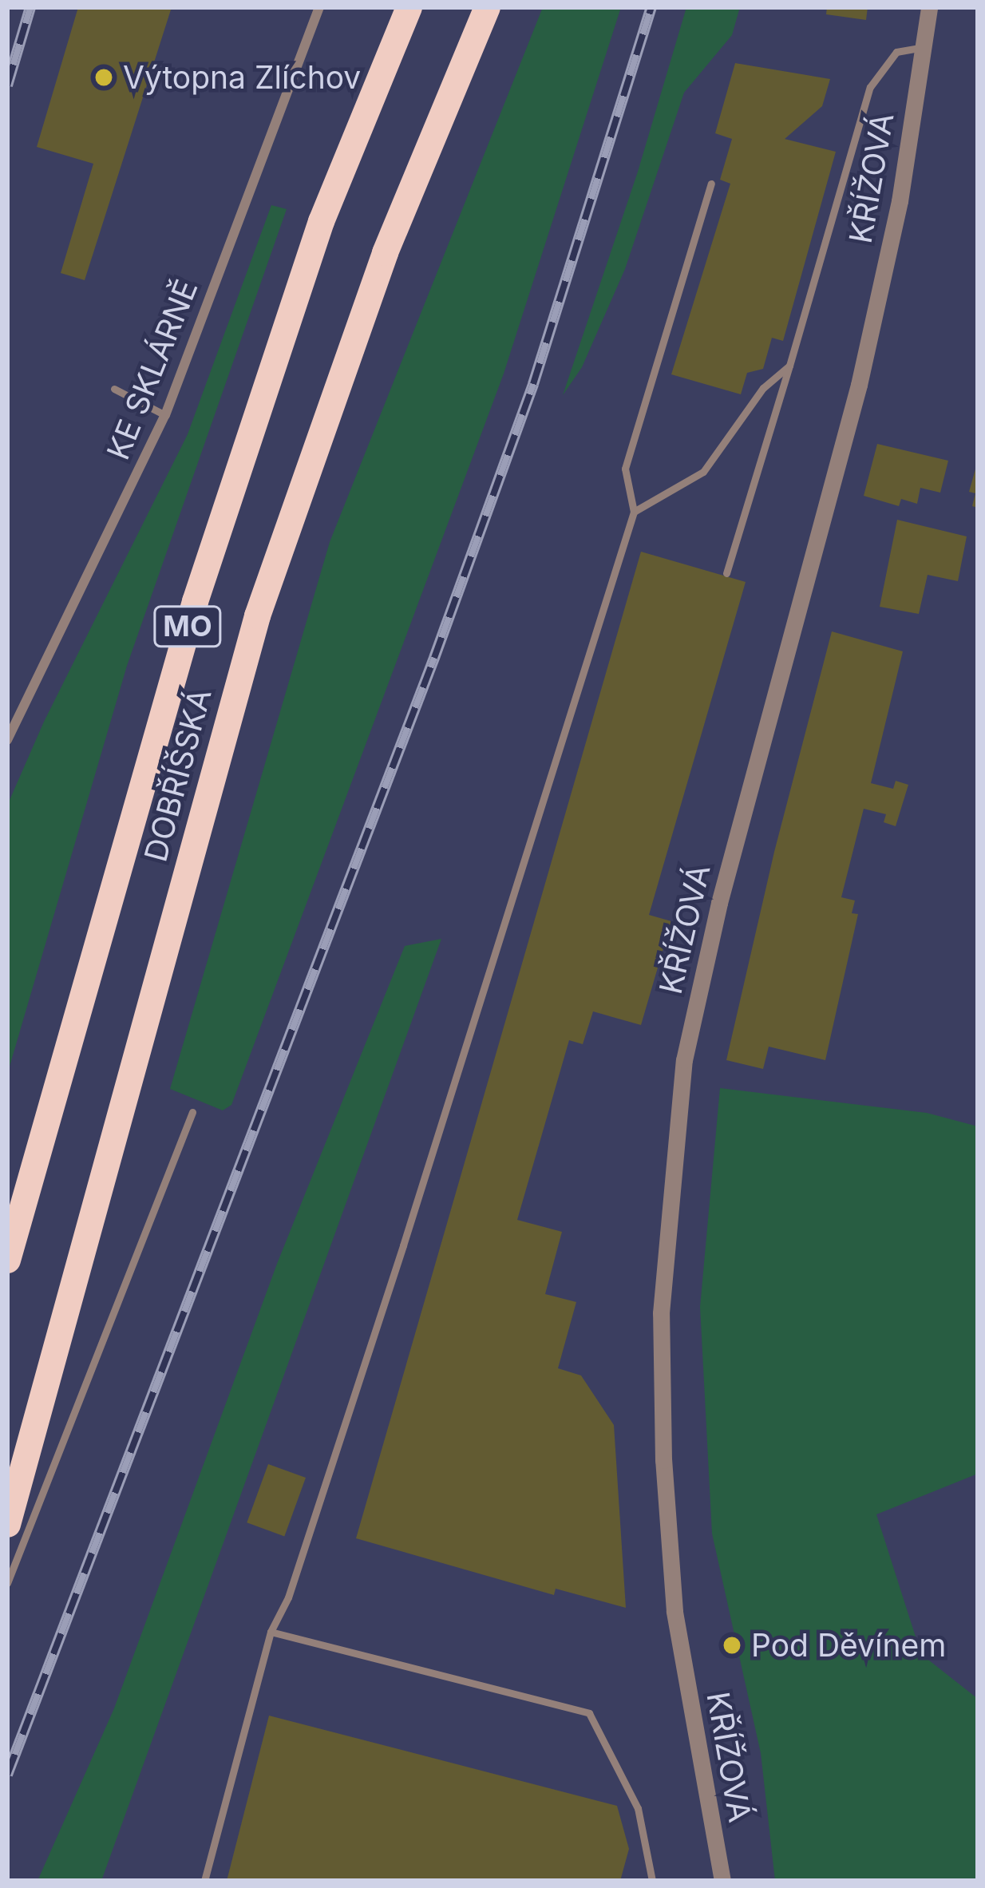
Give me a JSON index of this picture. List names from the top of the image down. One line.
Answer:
{"streets":{"highway":["MO","DOBŘÍŠSKÁ"],"street":["KŘÍŽOVÁ","KE SKLÁRNĚ"]},"places":["Výtopna Zlíchov","Pod Děvínem"]}
